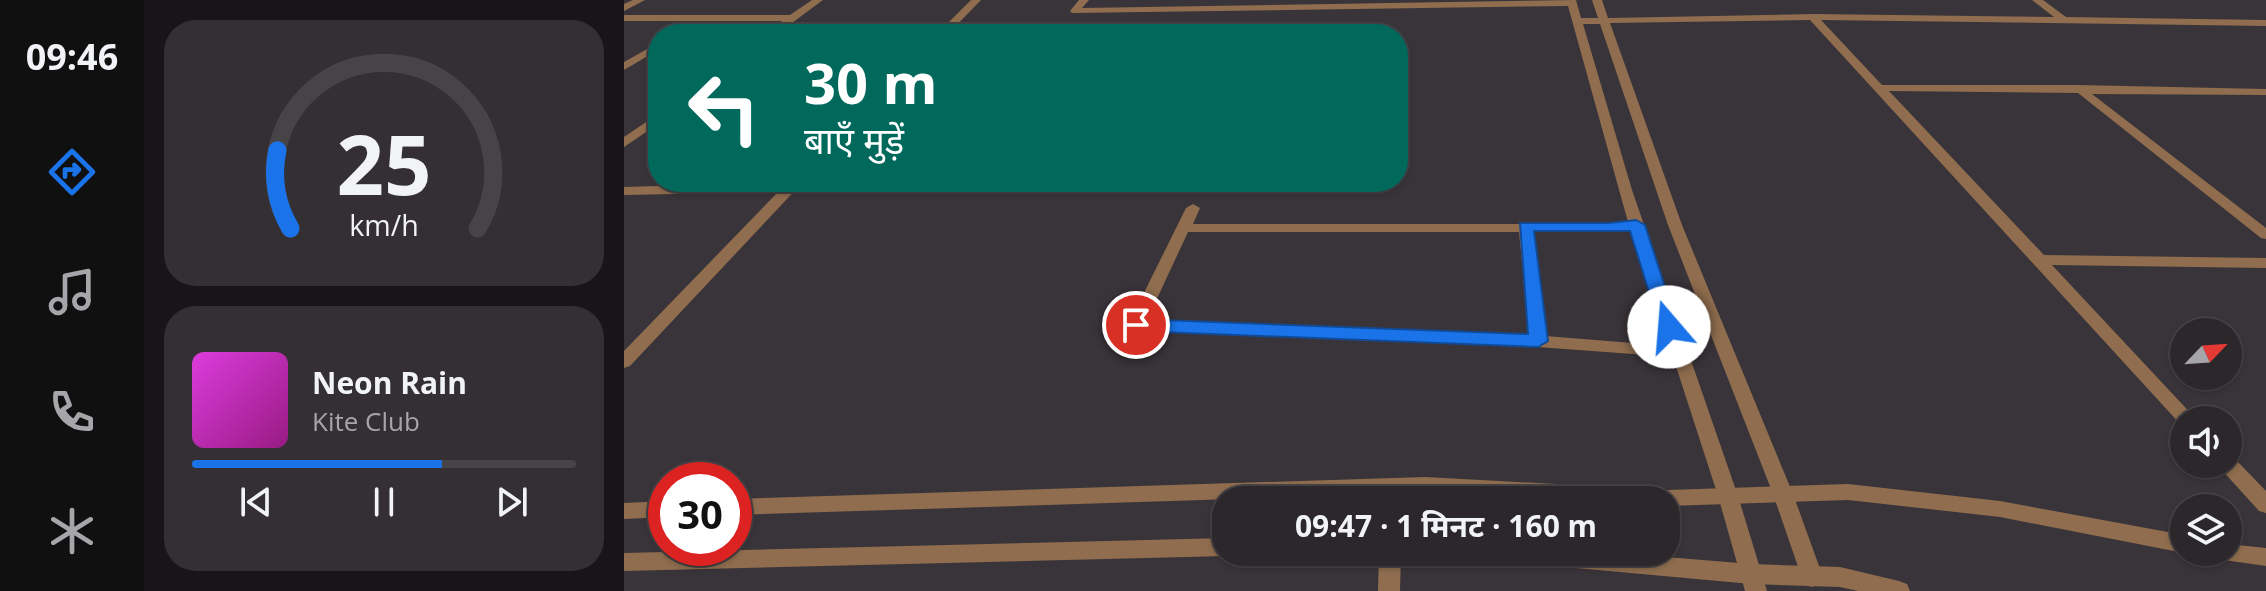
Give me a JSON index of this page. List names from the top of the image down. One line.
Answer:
{"north":"top right","page":{"tabs":"09:46","turn":["30 m","बाएँ मुड़ें"],"song":["Neon Rain","Kite Club"],"limit":"30","trip":"09:47 · 1 मिनट · 160 m","gauge":["25","km/h"]}}
